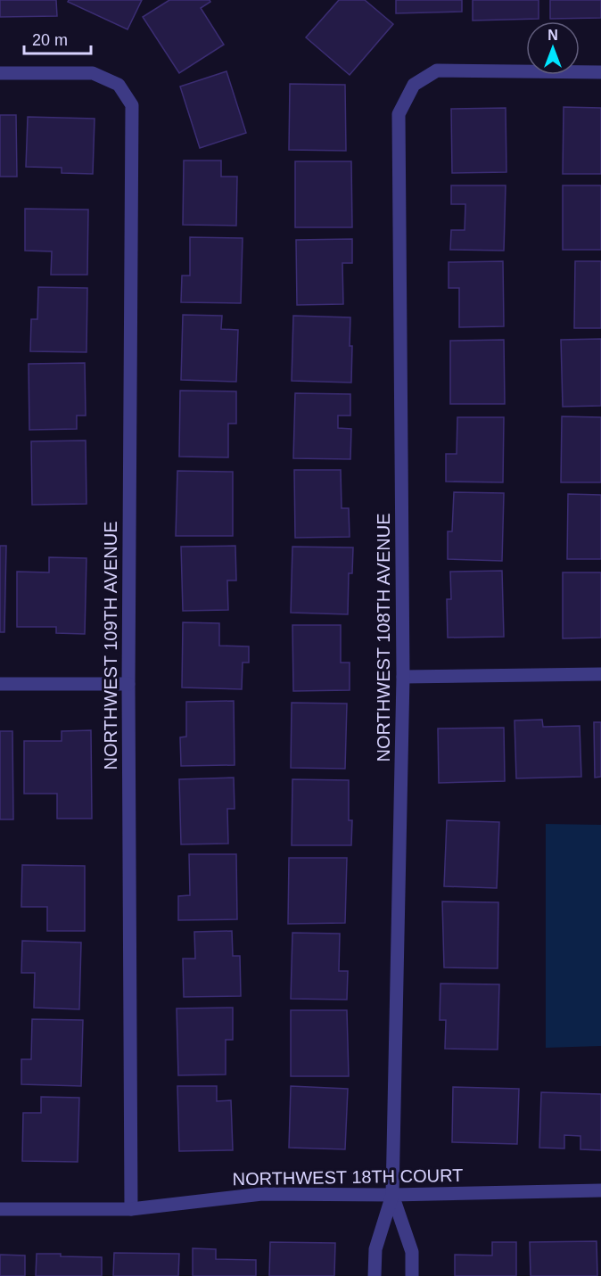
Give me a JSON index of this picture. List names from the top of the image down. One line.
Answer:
{"streets":{"street":["NORTHWEST 108TH AVENUE","NORTHWEST 109TH AVENUE","NORTHWEST 18TH COURT"]},"crossings":[["NORTHWEST 108TH AVENUE","NORTHWEST 18TH COURT"],["NORTHWEST 109TH AVENUE","NORTHWEST 18TH COURT"]],"scale_bar":"20 m","north":"top"}
